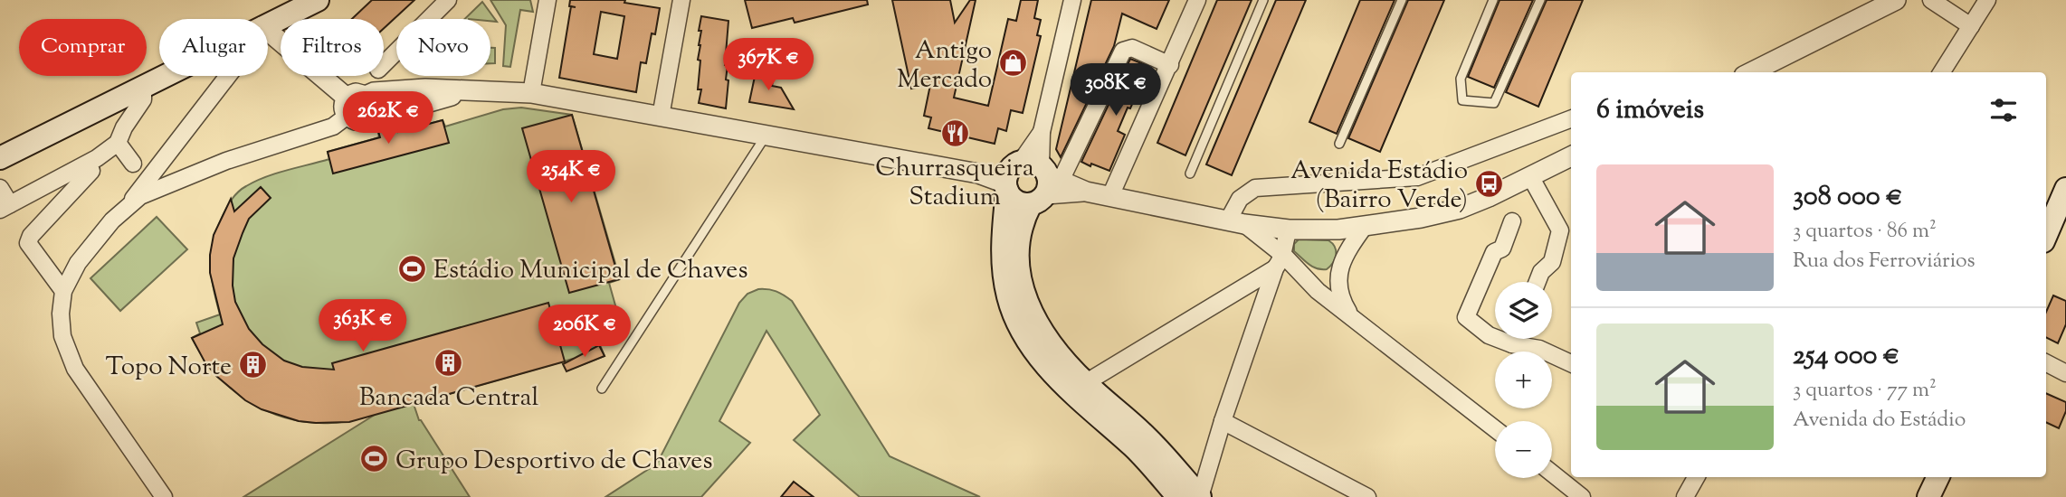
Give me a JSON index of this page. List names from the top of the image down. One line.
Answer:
{"places":{"shop":["Antigo Mercado"],"restaurant":["Churrasqueira Stadium"],"bus stop":["Avenida Estádio (Bairro Verde)"],"sports":["Estádio Municipal de Chaves","Grupo Desportivo de Chaves"],"building":["Bancada Central","Topo Norte"]},"page":{"chip":["Comprar","Alugar","Filtros","Novo"],"price":["367K €","308K €","262K €","254K €","363K €","206K €"],"heading":"6 imóveis","list":[{"name":"308 000 €","note":"3 quartos · 86 m² · Rua dos Ferroviários"},{"name":"254 000 €","note":"3 quartos · 77 m² · Avenida do Estádio"}],"map_buttons":["+","−"]}}
